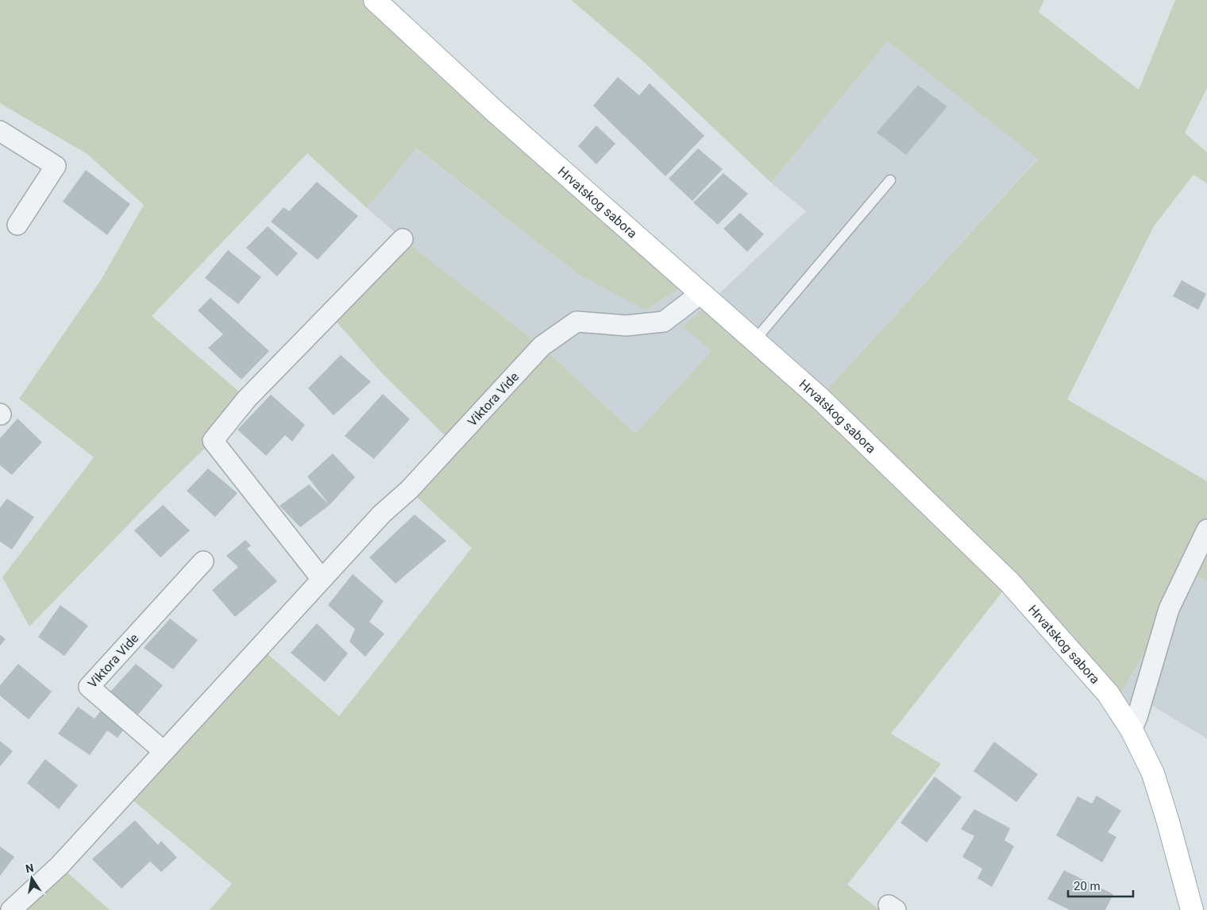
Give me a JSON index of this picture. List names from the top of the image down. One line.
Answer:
{"streets":{"main road":["Hrvatskog sabora"],"street":["Viktora Vide"]},"crossings":[["Hrvatskog sabora","Viktora Vide"]],"scale_bar":"20 m","north":"top"}
